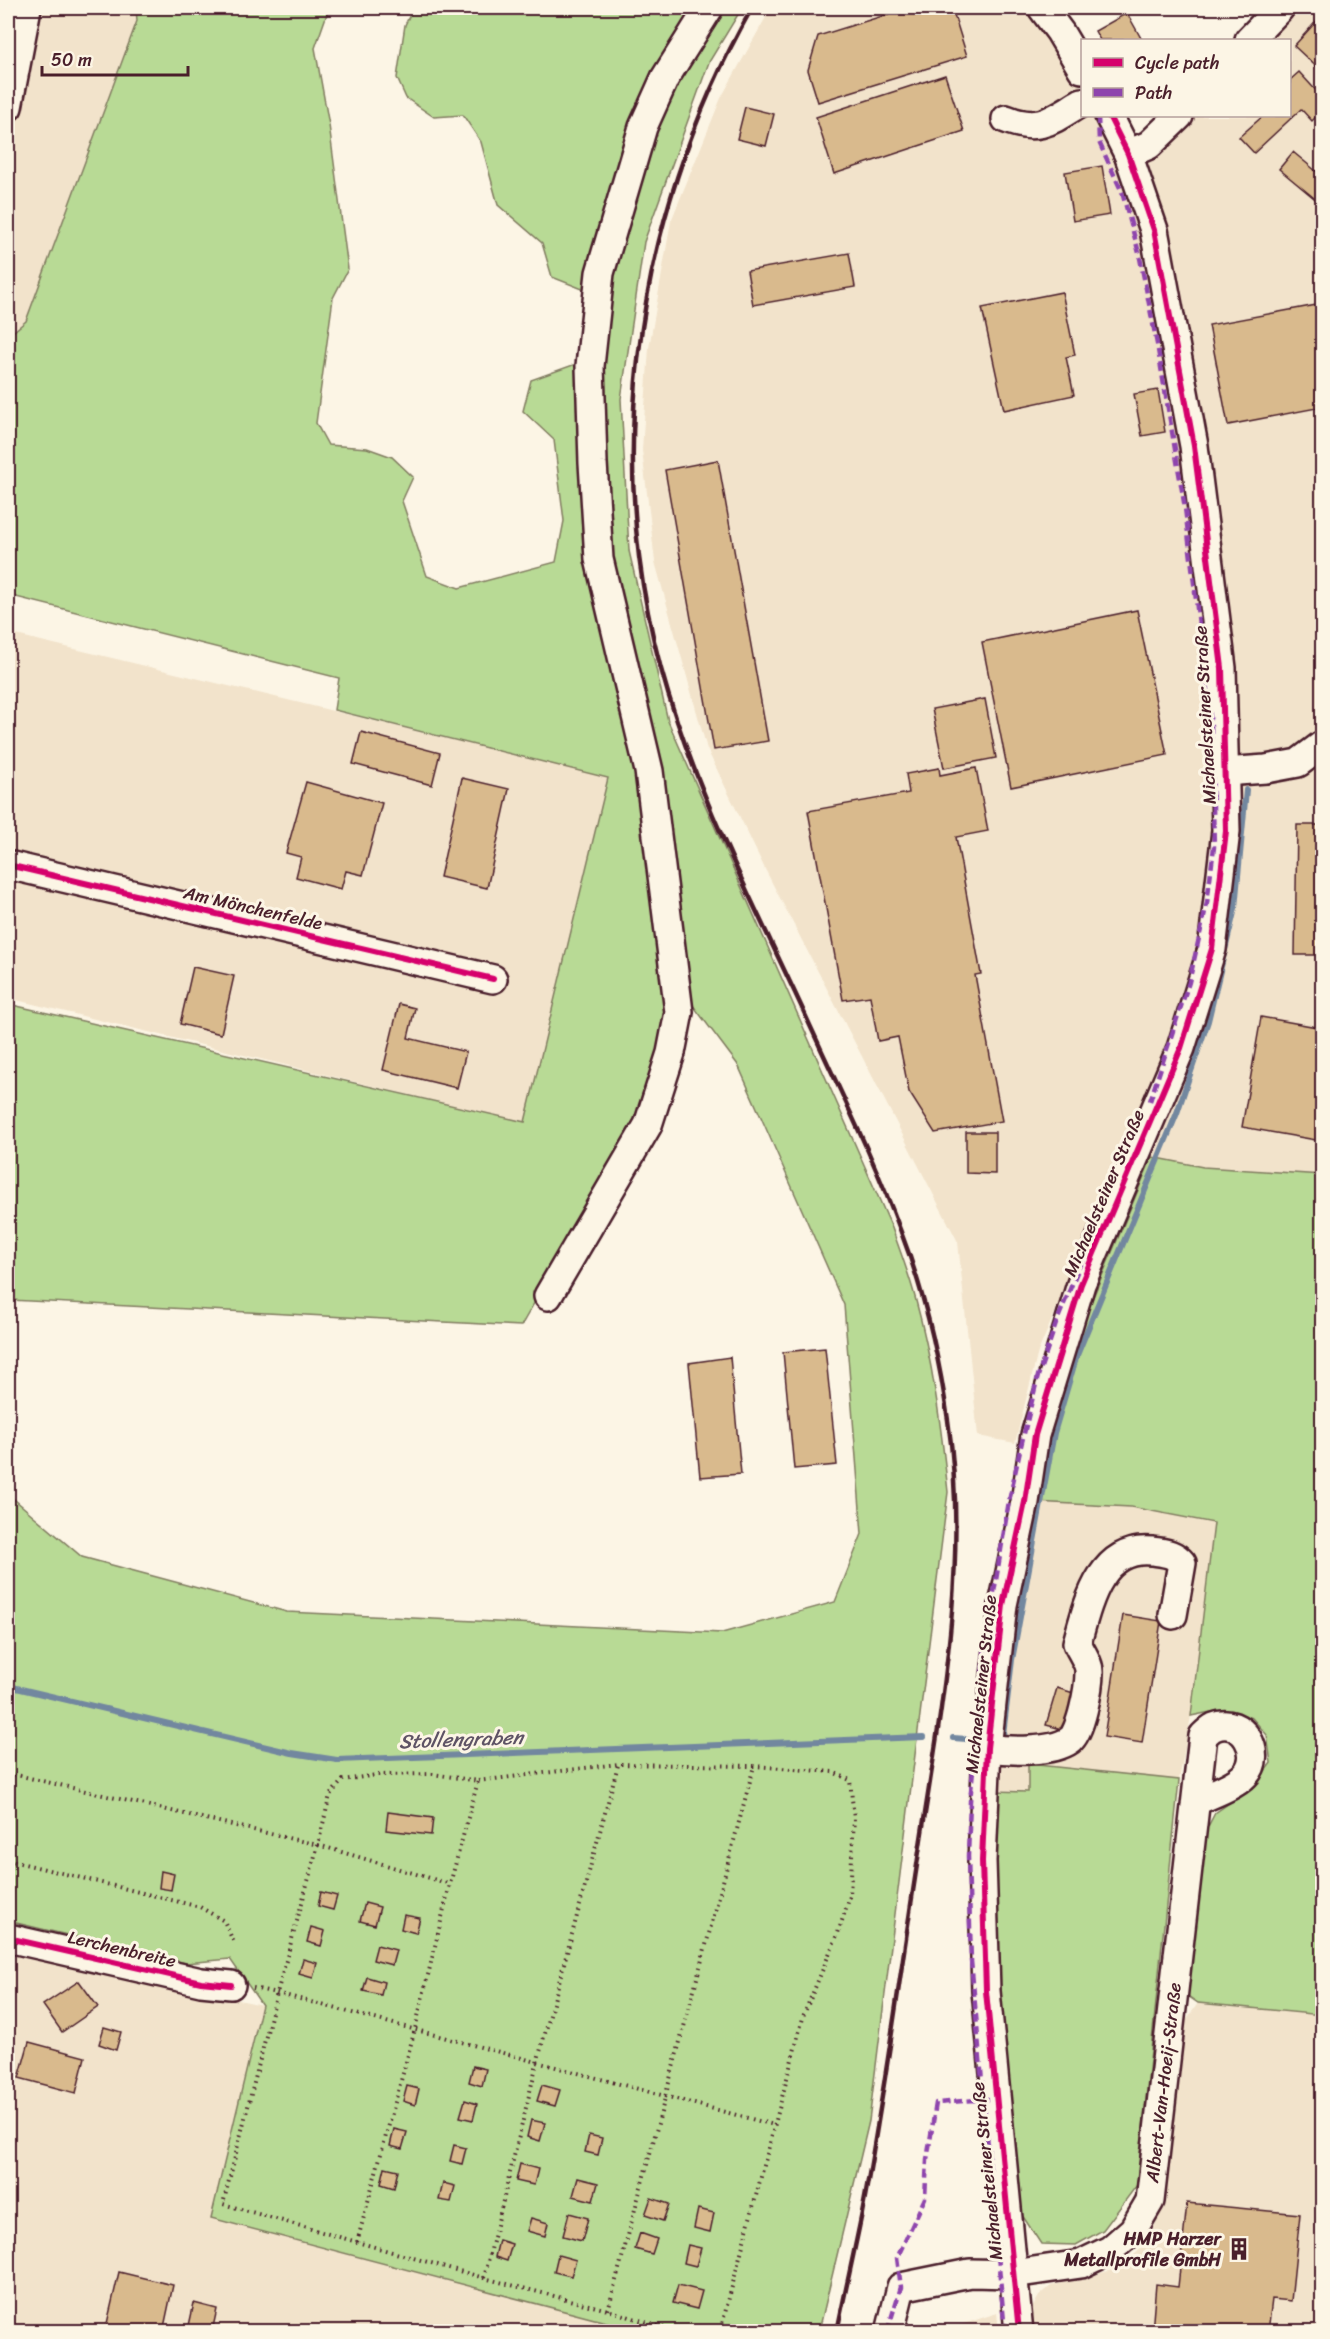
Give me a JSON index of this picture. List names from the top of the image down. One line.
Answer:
{"streets":{"street":["Michaelsteiner Straße","Am Mönchenfelde","Lerchenbreite","Albert-Van-Hoeij-Straße"]},"crossings":[["Michaelsteiner Straße","Albert-Van-Hoeij-Straße"]],"water":["Stollengraben"],"places":{"building":["HMP Harzer Metallprofile GmbH"]},"legend":["Cycle path","Path"],"scale_bar":"50 m"}
